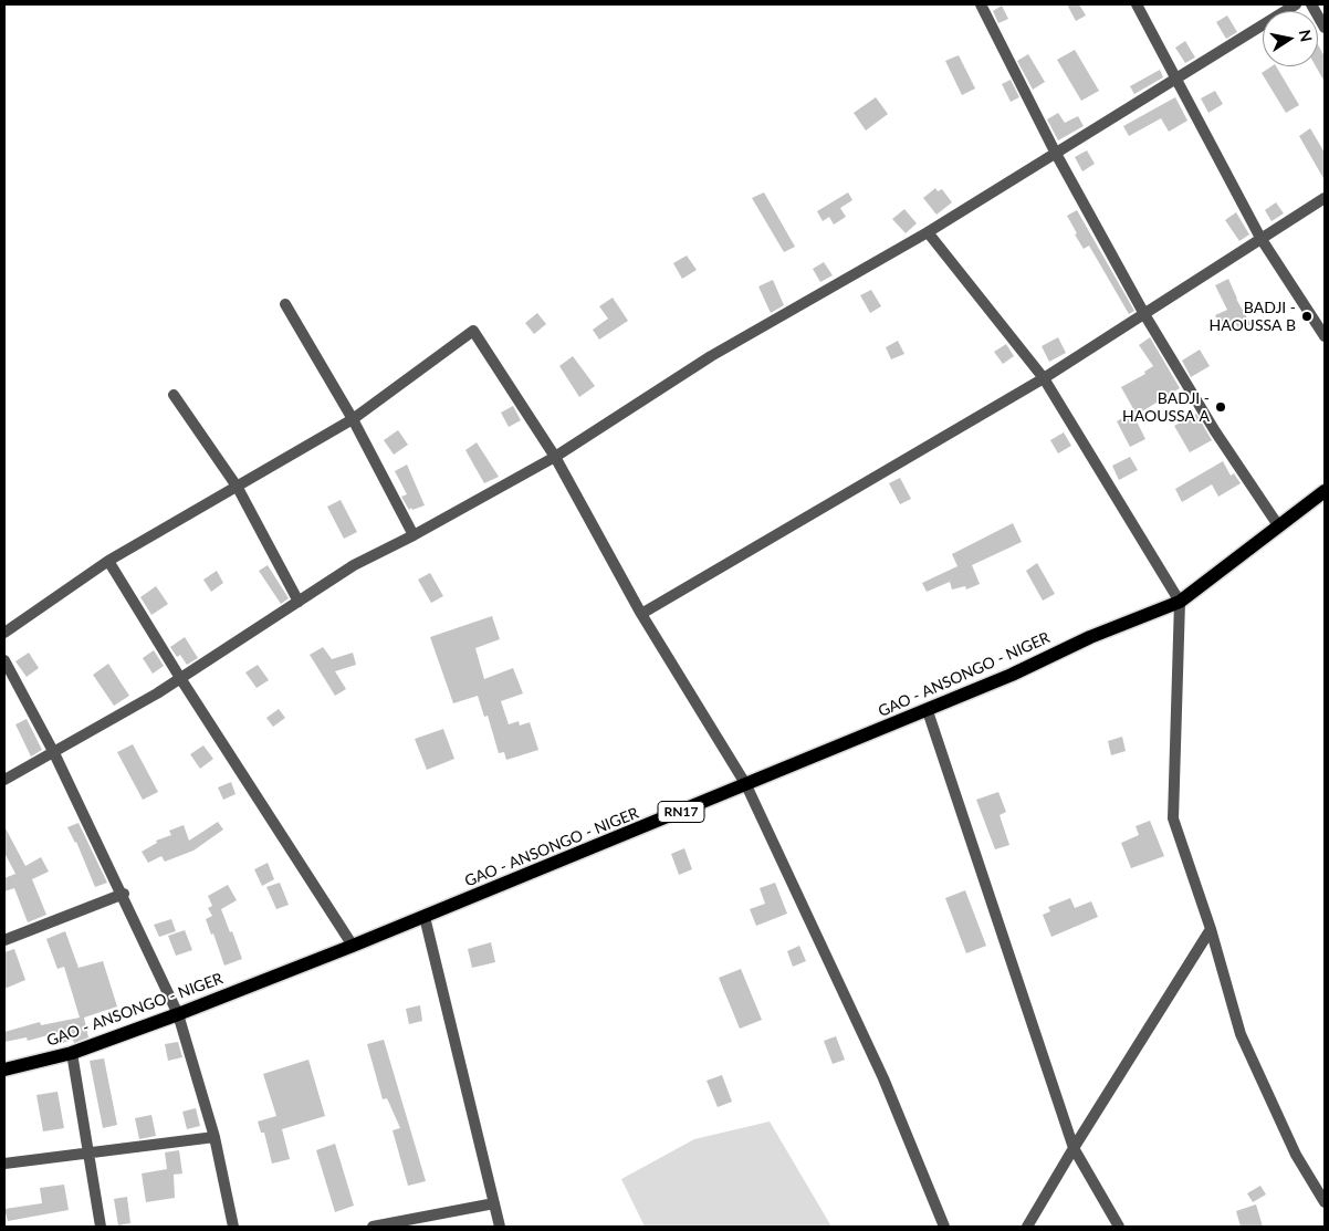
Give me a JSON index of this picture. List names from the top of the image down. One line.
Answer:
{"streets":{"main road":["GAO - ANSONGO - NIGER","RN17"]},"places":["BADJI - HAOUSSA B","BADJI - HAOUSSA A"],"north":"right"}
